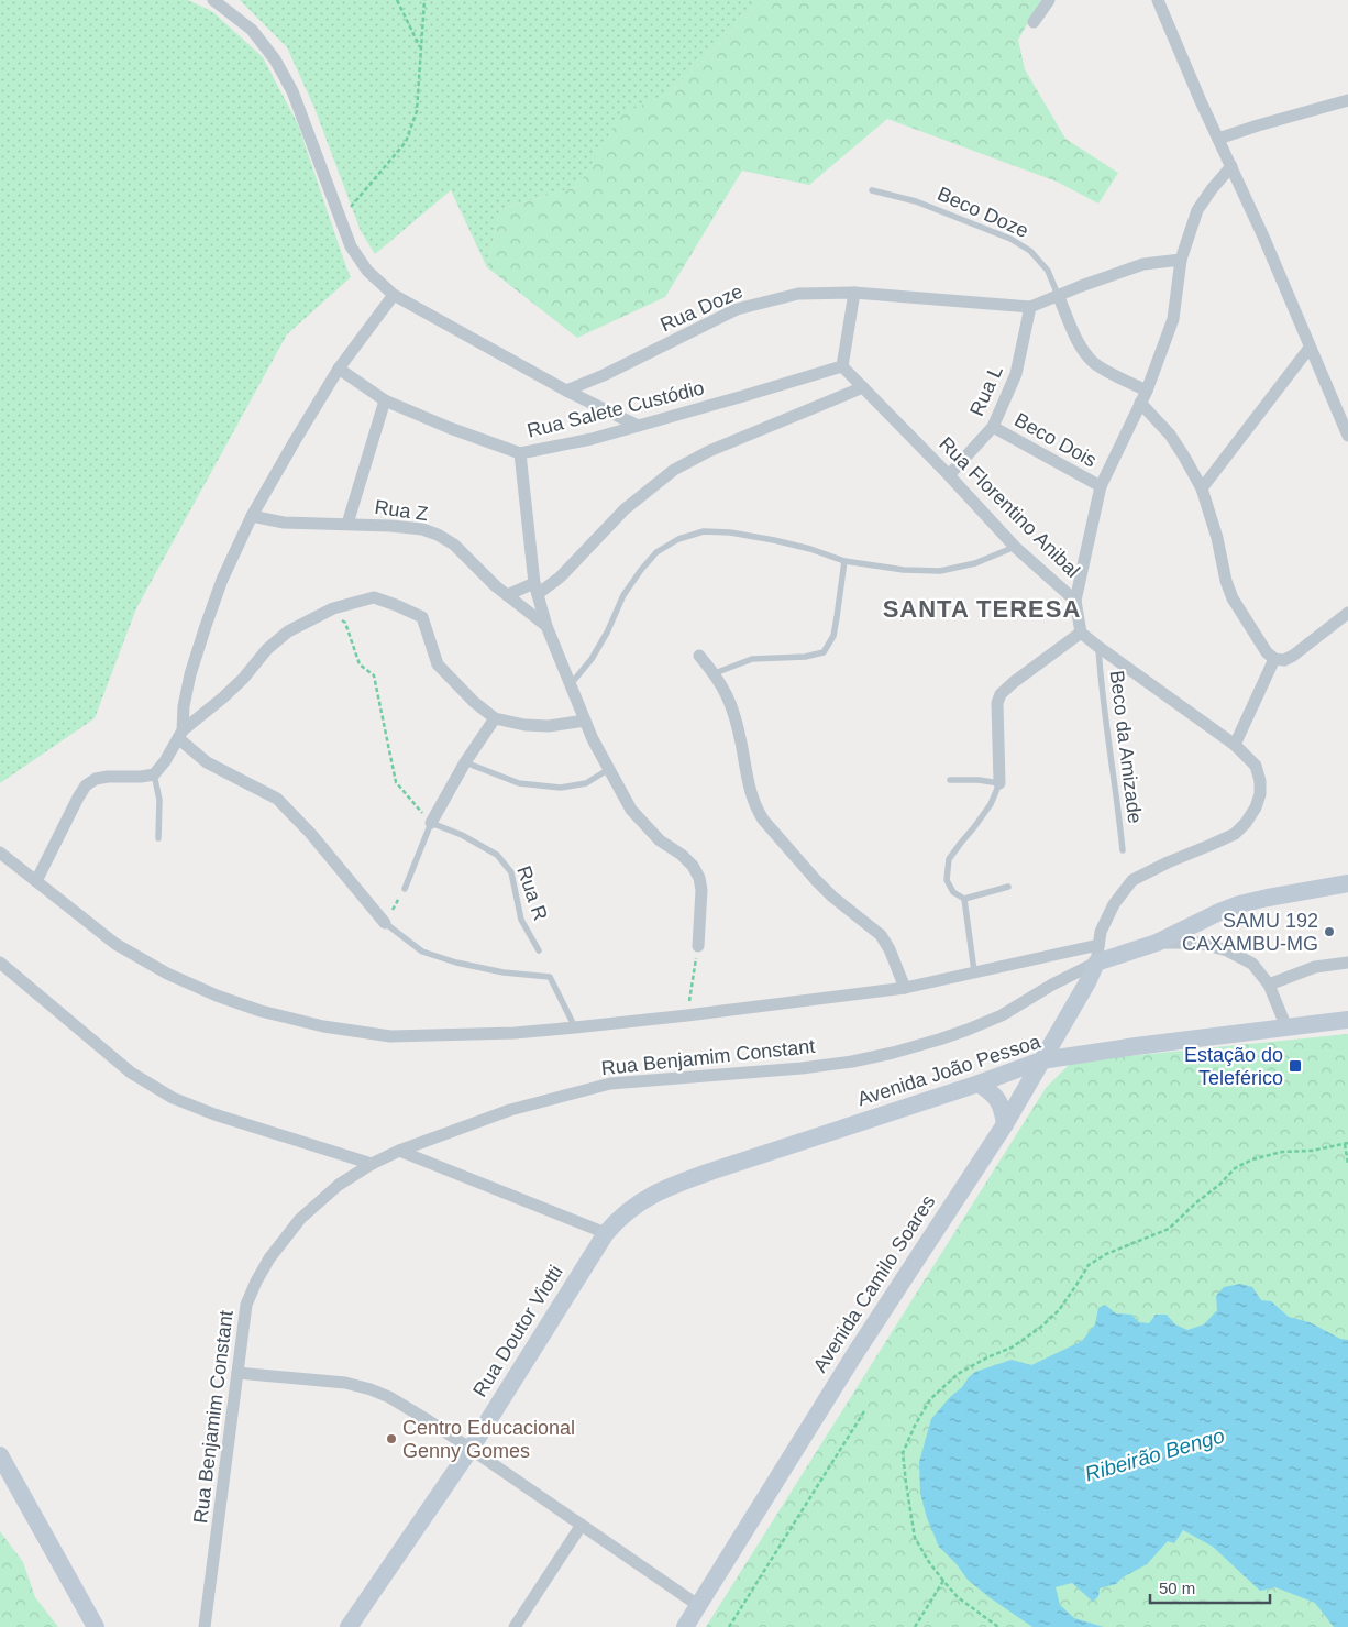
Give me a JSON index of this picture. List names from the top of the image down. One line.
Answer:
{"streets":{"street":["Rua Doze","Rua L","Rua Salete Custódio","Beco Dois","Rua Florentino Anibal","Rua Z","Rua Benjamim Constant","Avenida João Pessoa","Avenida Camilo Soares","Rua Doutor Viotti"],"lane":["Beco Doze","Beco da Amizade","Rua R"]},"crossings":[["Beco Doze","Rua Doze"],["Rua Doze","Rua L"],["Rua L","Beco Dois"],["Rua L","Rua Florentino Anibal"],["Rua Salete Custódio","Rua Florentino Anibal"],["Rua Benjamim Constant","Avenida Camilo Soares"],["Avenida João Pessoa","Avenida Camilo Soares"],["Avenida João Pessoa","Rua Doutor Viotti"]],"districts":["SANTA TERESA"],"water":["Ribeirão Bengo"],"places":{"other":["SAMU 192 CAXAMBU-MG","Centro Educacional Genny Gomes"],"transit":["Estação do Teleférico"]},"scale_bar":"50 m"}
